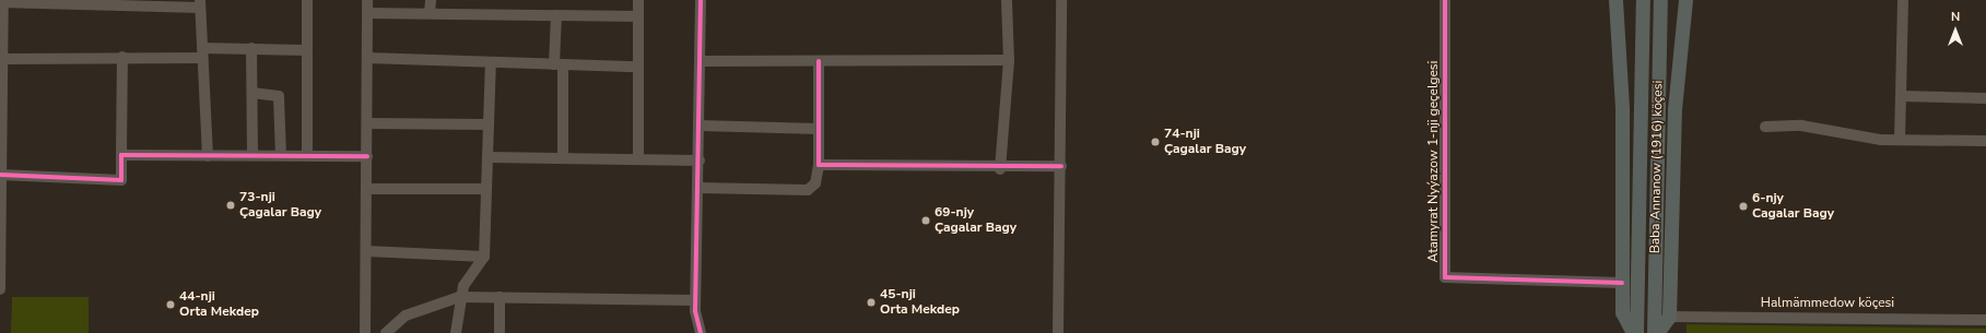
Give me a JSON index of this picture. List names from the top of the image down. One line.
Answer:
{"streets":{"main road":["Baba Annanow (1916) köçesi"],"street":["Atamyrat Nyýazow 1-nji geçelgesi","Halmämmedow köçesi"]},"places":["74-nji Çagalar Bagy","73-nji Çagalar Bagy","6-njy Cagalar Bagy","69-njy Çagalar Bagy","45-nji Orta Mekdep","44-nji Orta Mekdep"],"north":"top"}
